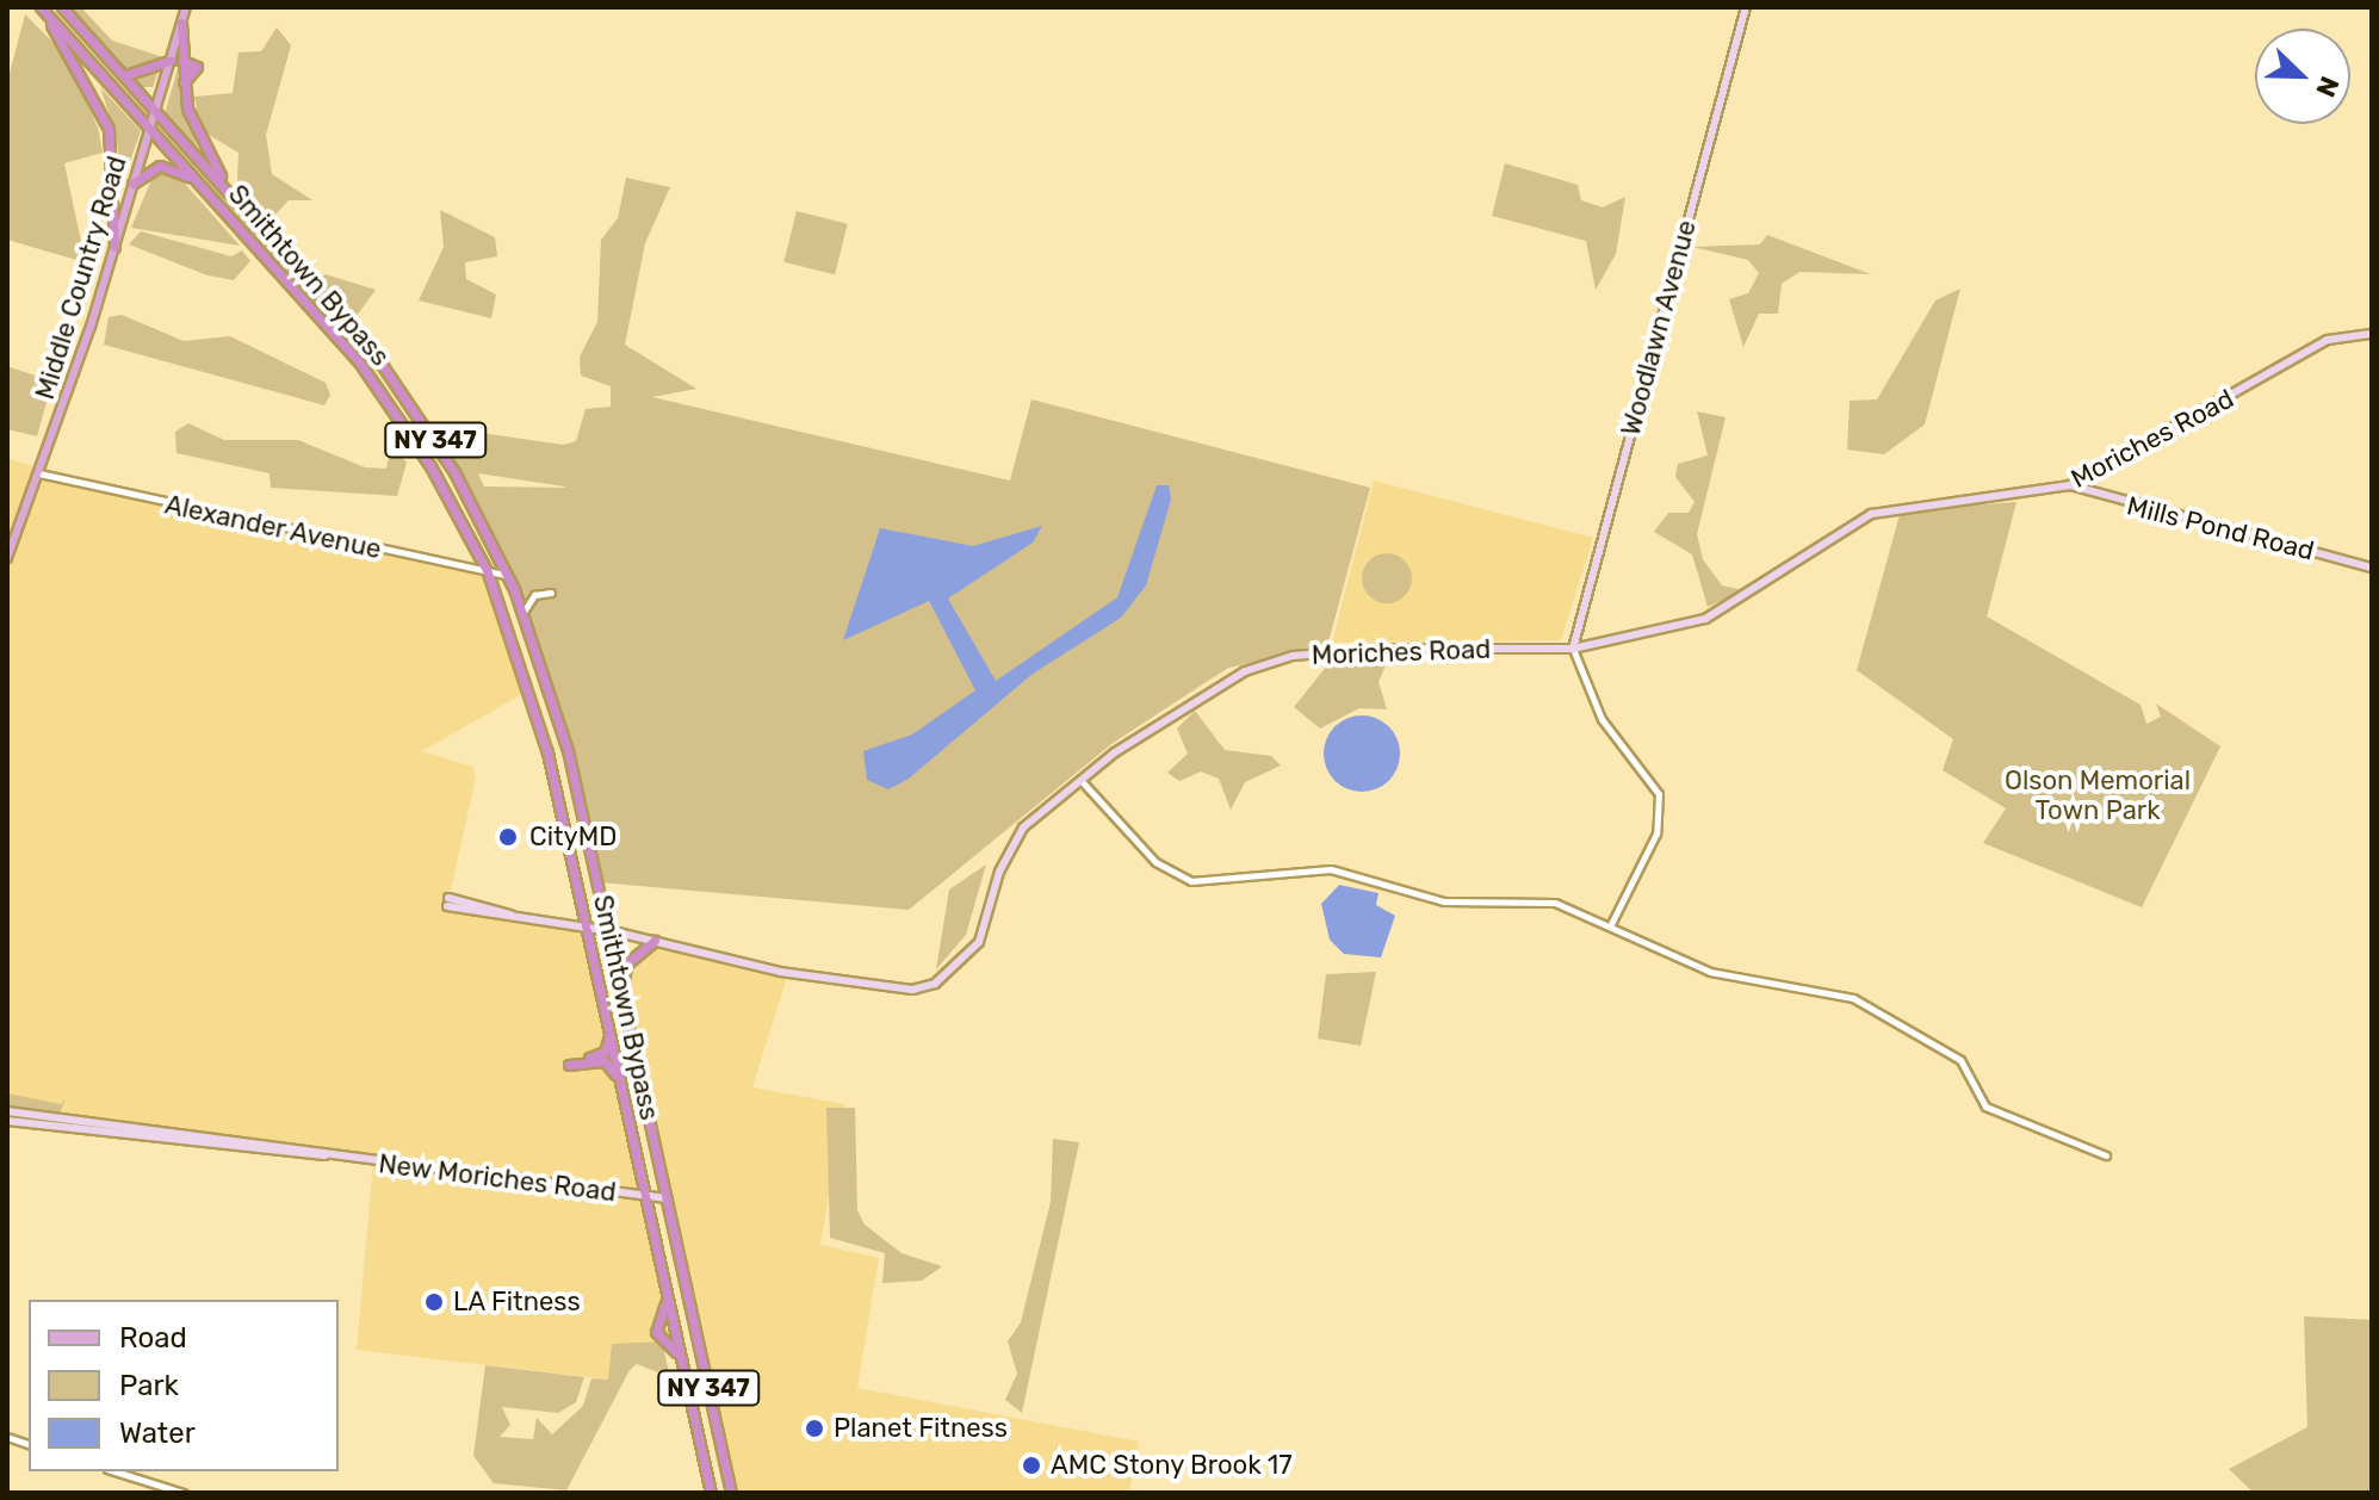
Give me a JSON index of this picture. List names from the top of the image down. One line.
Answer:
{"streets":{"highway":["Smithtown Bypass","NY 347"],"main road":["Middle Country Road","Woodlawn Avenue","Moriches Road","Mills Pond Road","New Moriches Road"],"street":["Alexander Avenue"]},"crossings":[["Smithtown Bypass","Middle Country Road"],["Smithtown Bypass","Moriches Road"],["Smithtown Bypass","Alexander Avenue"],["Smithtown Bypass","New Moriches Road"],["Middle Country Road","Alexander Avenue"],["Woodlawn Avenue","Moriches Road"],["Moriches Road","Mills Pond Road"]],"parks":["Olson Memorial Town Park"],"places":["CityMD","LA Fitness","Planet Fitness","AMC Stony Brook 17"],"legend":["Road","Park","Water"],"north":"bottom right"}
